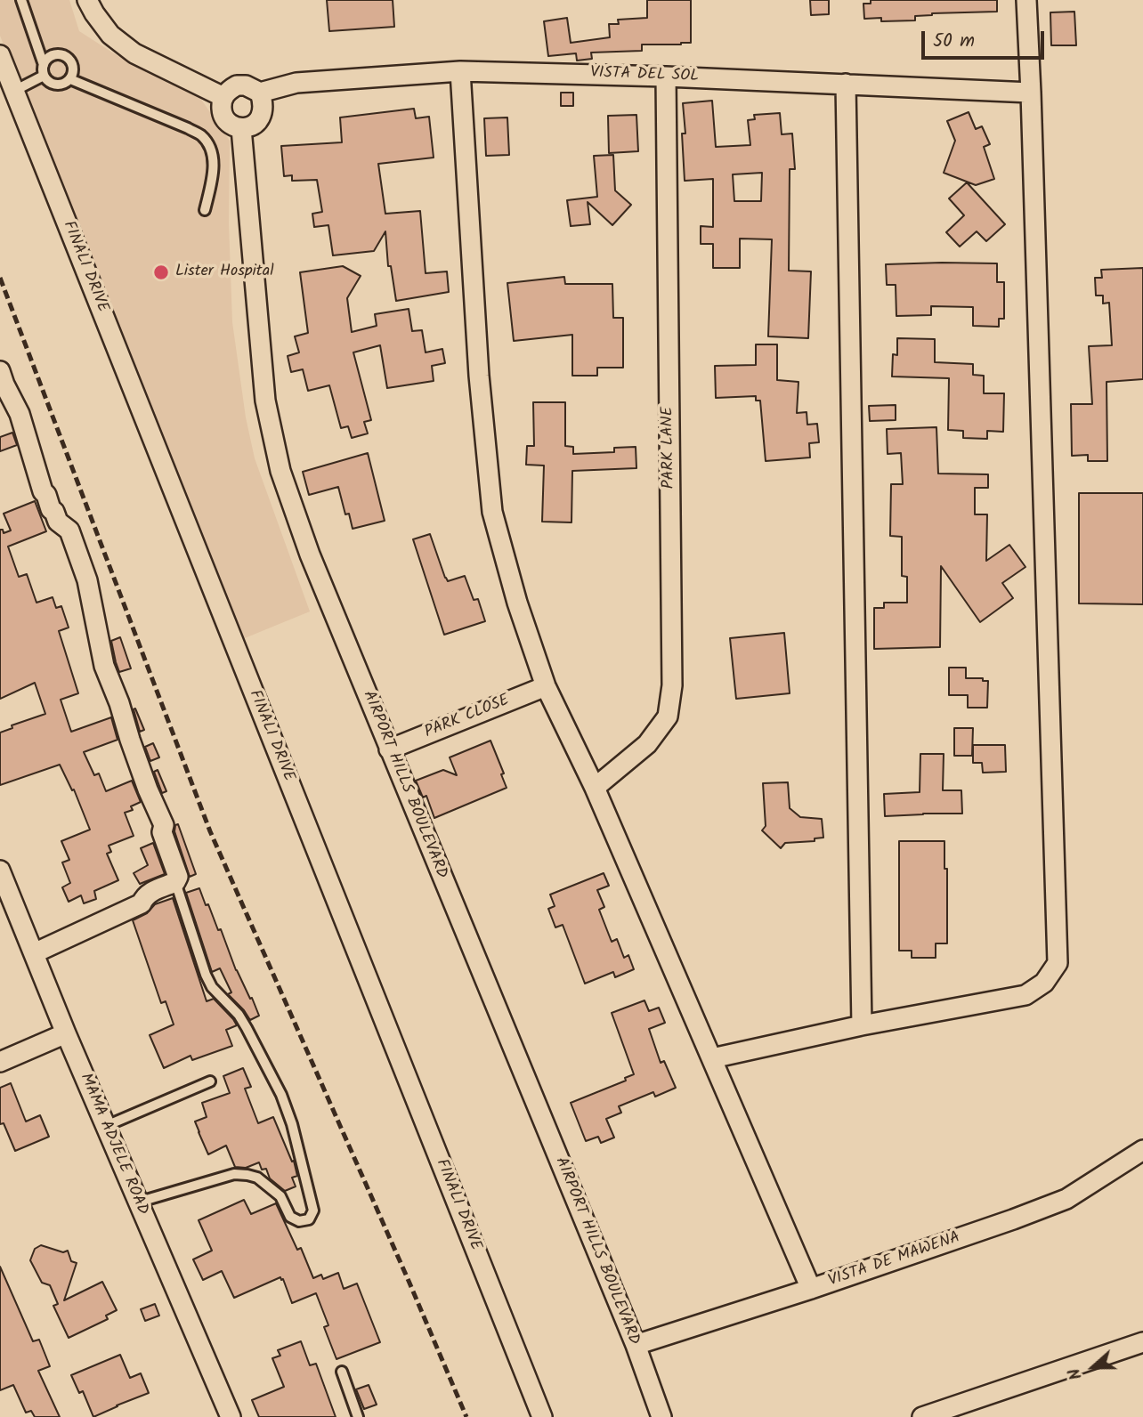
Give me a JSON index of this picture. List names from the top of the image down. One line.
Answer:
{"streets":{"street":["VISTA DEL SOL","FINALI DRIVE","PARK LANE","PARK CLOSE","AIRPORT HILLS BOULEVARD","MAMA ADJELE ROAD","VISTA DE MAWENA"]},"crossings":[["VISTA DEL SOL","PARK LANE"],["VISTA DEL SOL","AIRPORT HILLS BOULEVARD"],["PARK CLOSE","AIRPORT HILLS BOULEVARD"],["AIRPORT HILLS BOULEVARD","VISTA DE MAWENA"]],"places":["Lister Hospital"],"scale_bar":"50 m","north":"left"}
